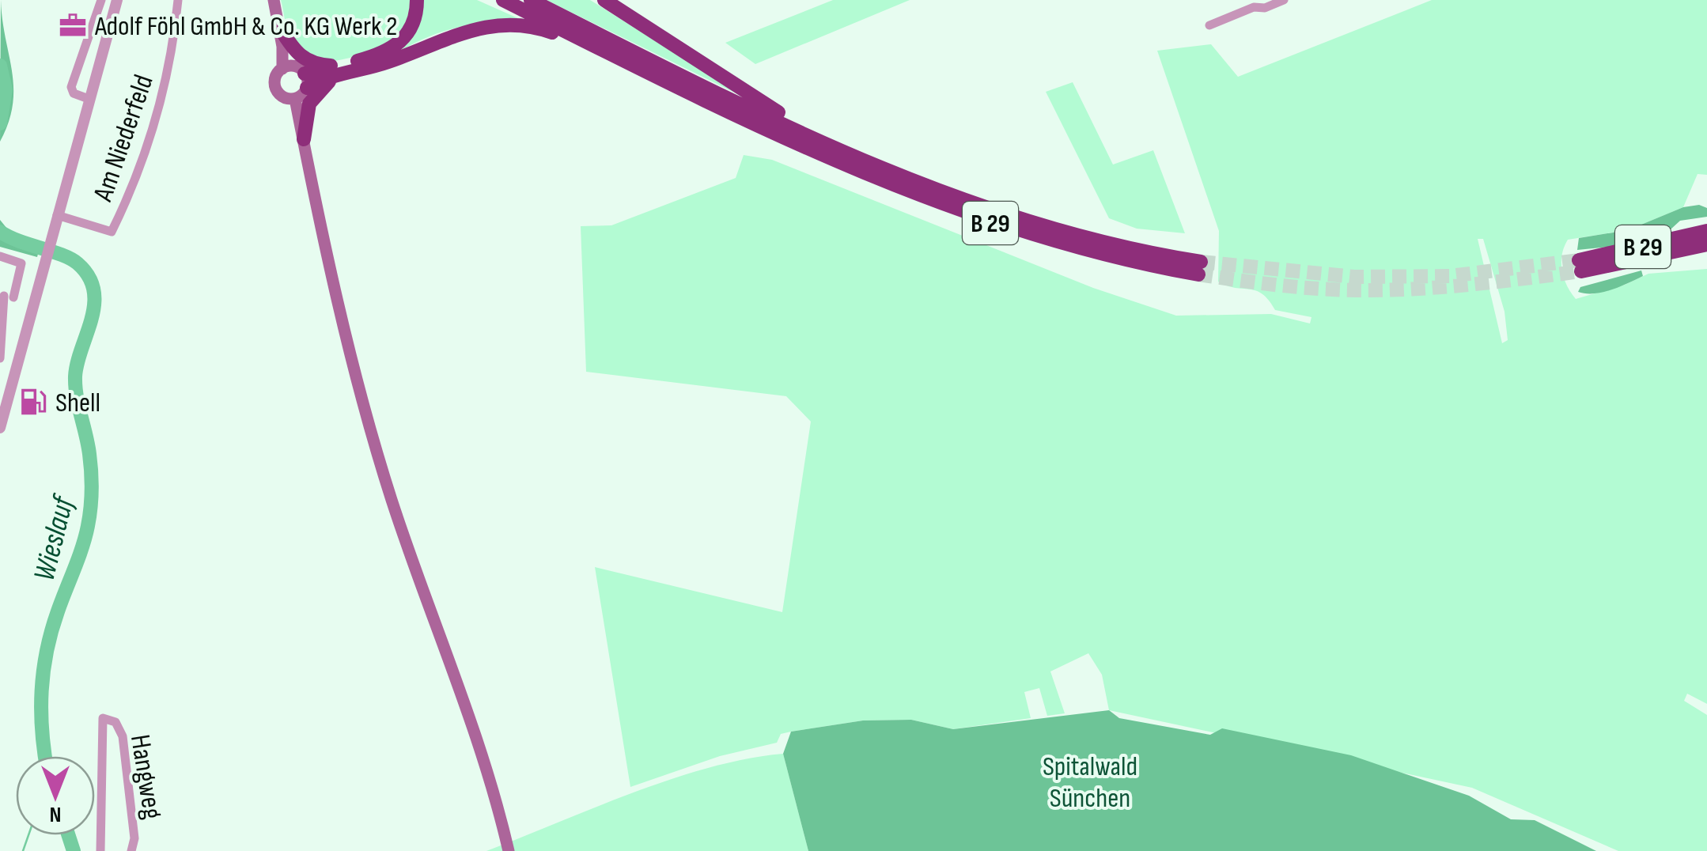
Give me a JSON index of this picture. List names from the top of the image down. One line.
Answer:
{"streets":{"highway":["B 29"],"street":["Am Niederfeld","Hangweg"]},"water":["Wieslauf"],"parks":["Spitalwald Sünchen"],"places":{"office":["Adolf Föhl GmbH & Co. KG Werk 2"],"fuel station":["Shell"]},"north":"bottom"}
